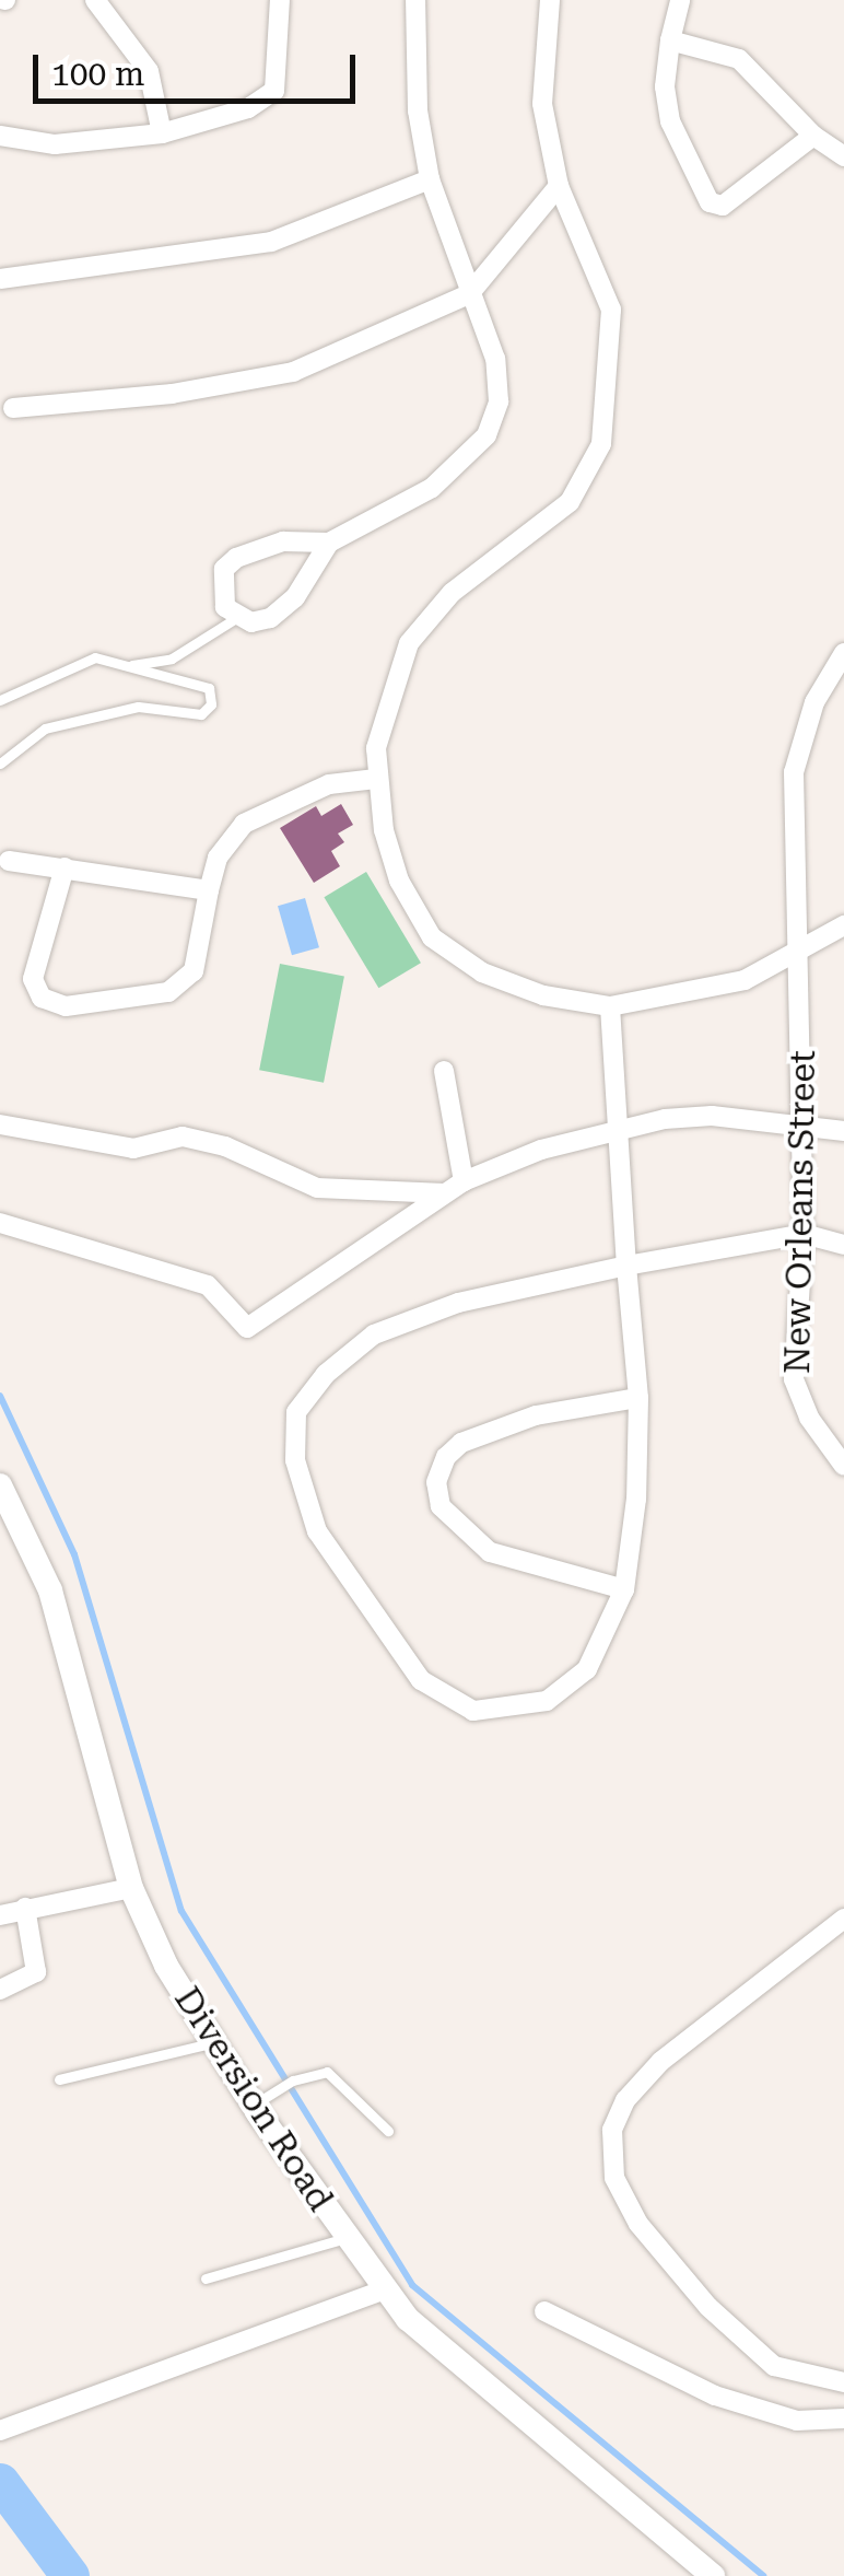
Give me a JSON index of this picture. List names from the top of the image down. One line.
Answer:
{"streets":{"street":["New Orleans Street","Diversion Road"]},"scale_bar":"100 m"}
